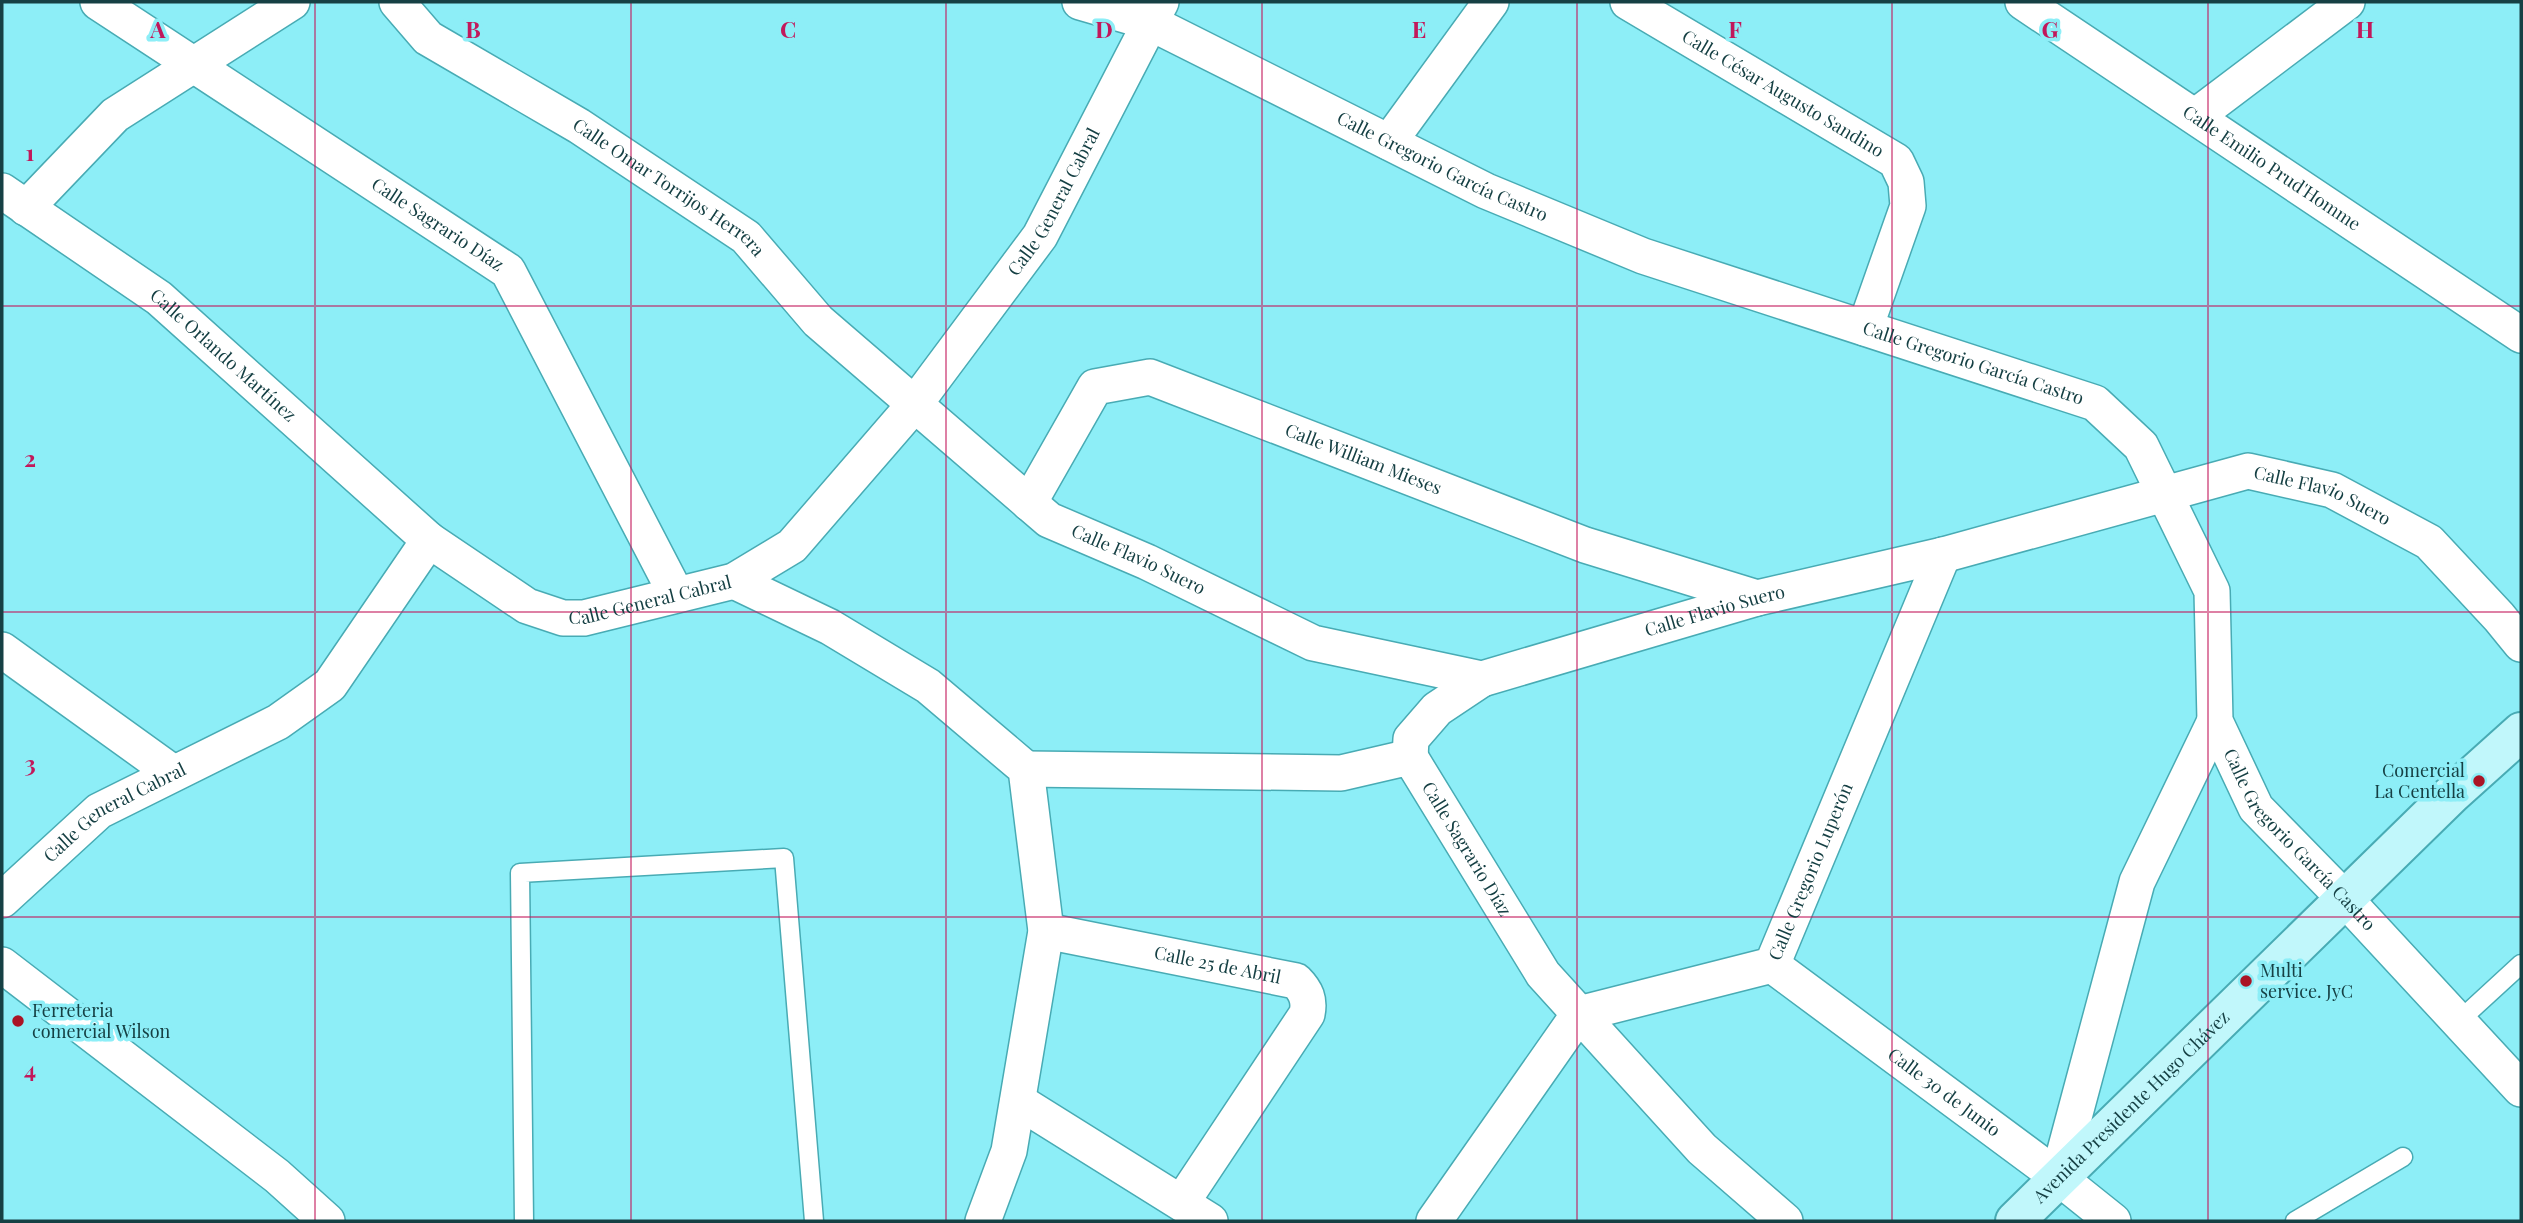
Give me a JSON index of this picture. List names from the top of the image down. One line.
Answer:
{"streets":{"main road":["Avenida Presidente Hugo Chávez"],"street":["Calle César Augusto Sandino","Calle Gregorio García Castro","Calle Emilio Prud'Homme","Calle Omar Torrijos Herrera","Calle General Cabral","Calle Sagrario Díaz","Calle Orlando Martínez","Calle William Mieses","Calle Flavio Suero","Calle Gregorio Luperón","Calle 25 de Abril","Calle 30 de Junio"]},"crossings":[["Calle César Augusto Sandino","Calle Gregorio García Castro"],["Calle Gregorio García Castro","Calle General Cabral"],["Calle Gregorio García Castro","Calle Flavio Suero"],["Calle Gregorio García Castro","Avenida Presidente Hugo Chávez"],["Calle Omar Torrijos Herrera","Calle General Cabral"],["Calle Omar Torrijos Herrera","Calle Flavio Suero"],["Calle General Cabral","Calle Sagrario Díaz"],["Calle General Cabral","Calle Orlando Martínez"],["Calle General Cabral","Calle Flavio Suero"],["Calle Sagrario Díaz","Calle Gregorio Luperón"],["Calle William Mieses","Calle Flavio Suero"],["Calle Flavio Suero","Calle Gregorio Luperón"],["Calle Gregorio Luperón","Calle 30 de Junio"],["Calle 30 de Junio","Avenida Presidente Hugo Chávez"]],"places":["Comercial La Centella","Multi service. JyC","Ferreteria comercial Wilson"],"grid":{"columns":["A","B","C","D","E","F","G","H"],"rows":["1","2","3","4"]}}
